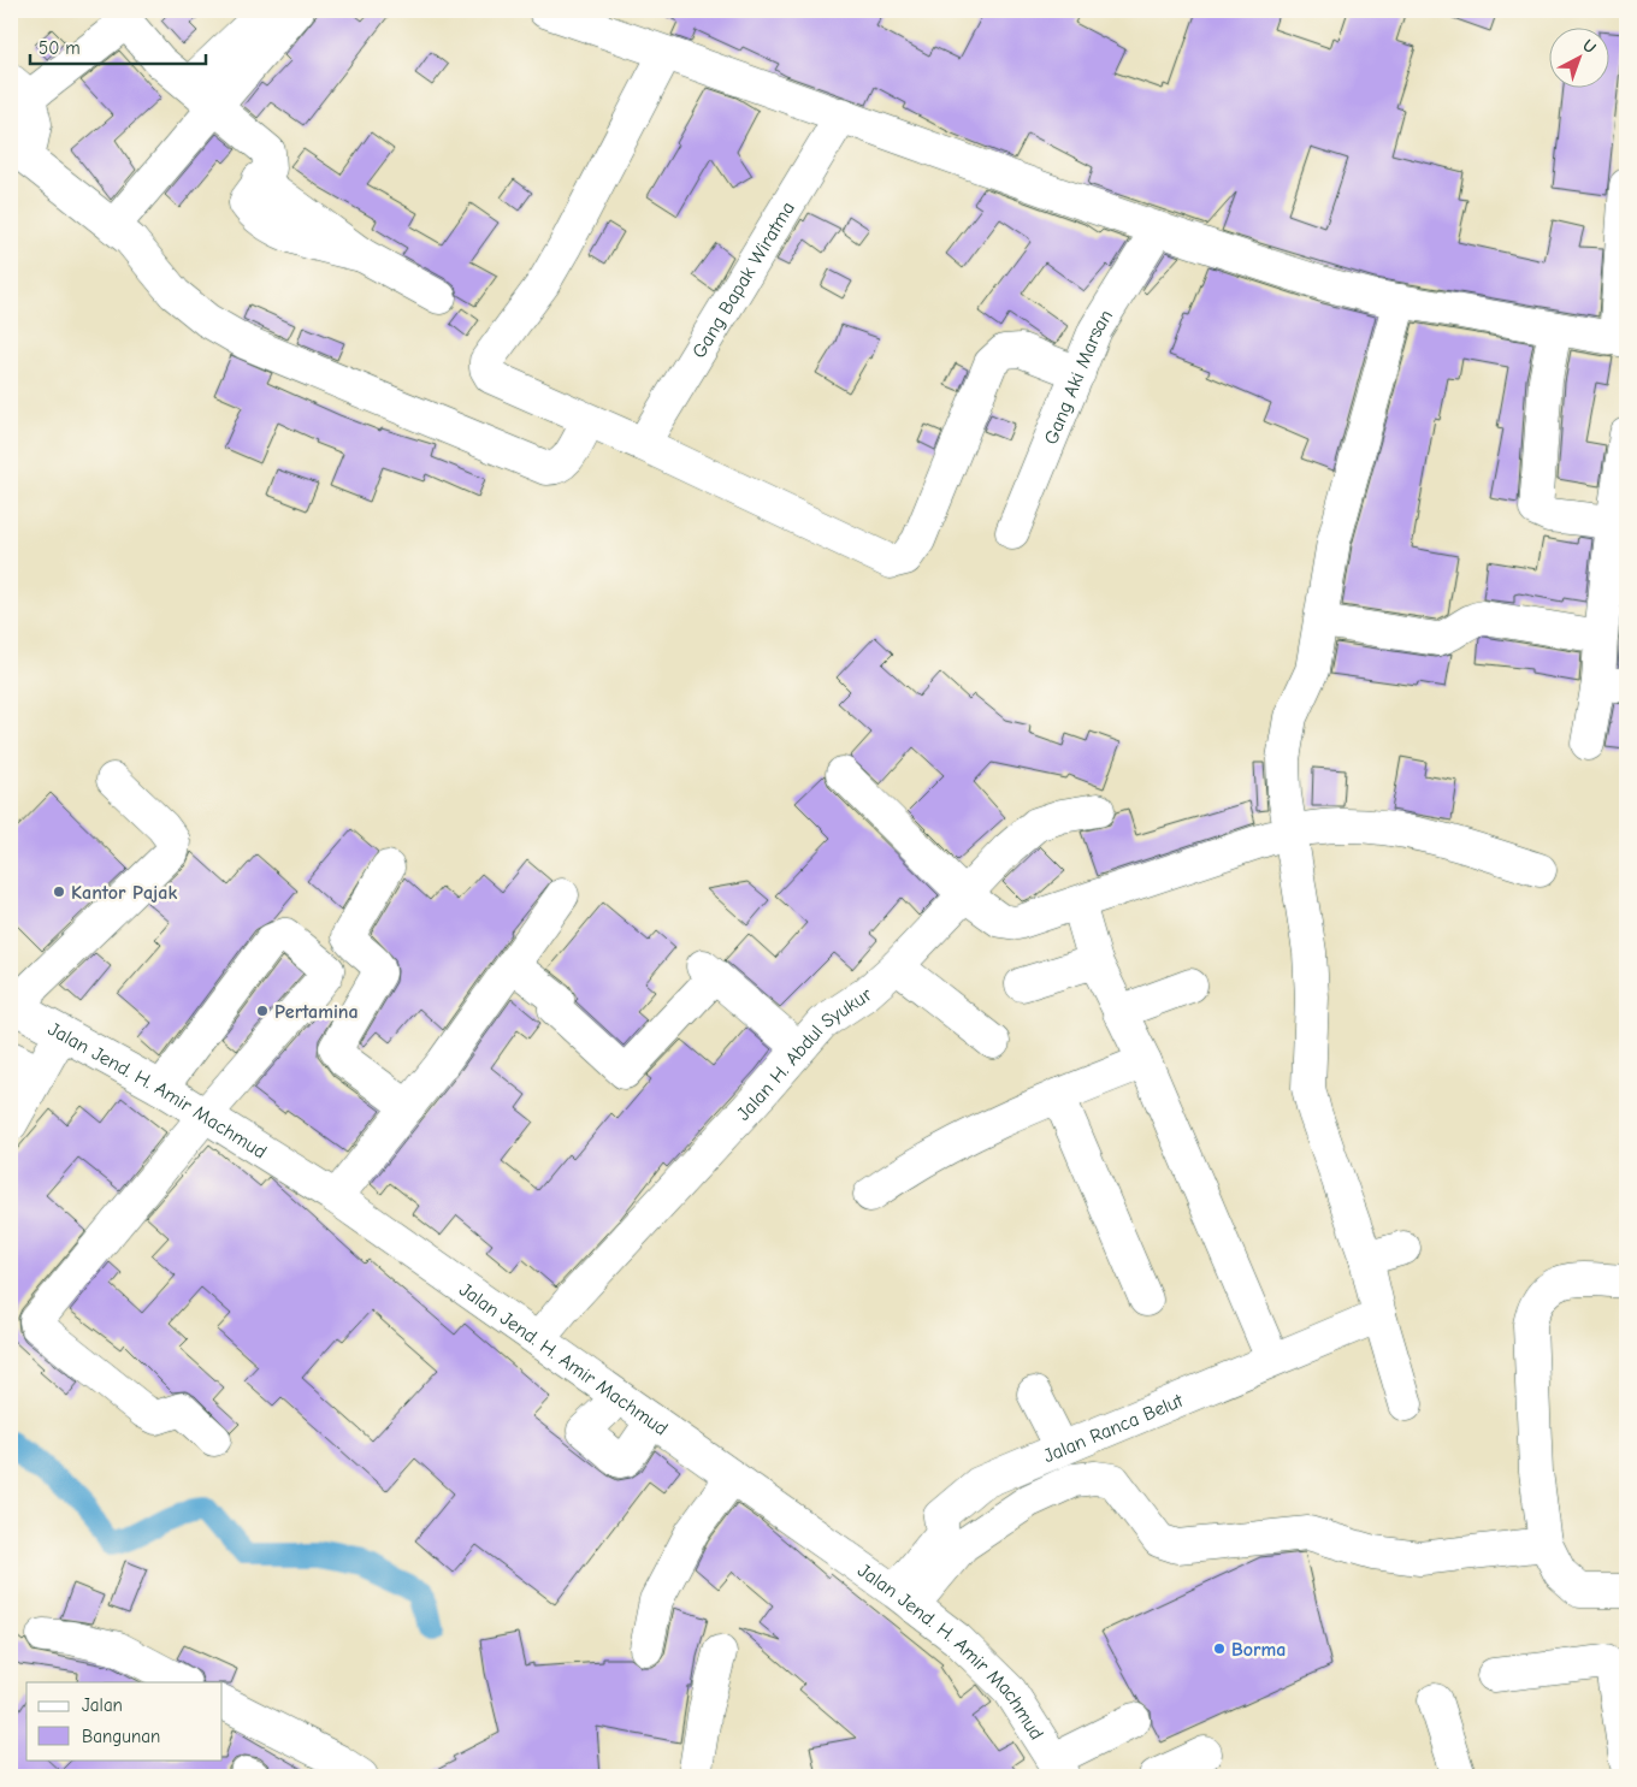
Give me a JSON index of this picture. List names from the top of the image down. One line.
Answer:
{"streets":{"main road":["Gang Bapak Wiratma","Gang Aki Marsan","Jalan H. Abdul Syukur","Jalan Jend. H. Amir Machmud","Jalan Ranca Belut"]},"crossings":[["Jalan H. Abdul Syukur","Jalan Jend. H. Amir Machmud"],["Jalan Jend. H. Amir Machmud","Jalan Ranca Belut"]],"places":["Kantor Pajak","Pertamina","Borma"],"legend":["Jalan","Bangunan"],"scale_bar":"50 m","north":"top right"}
